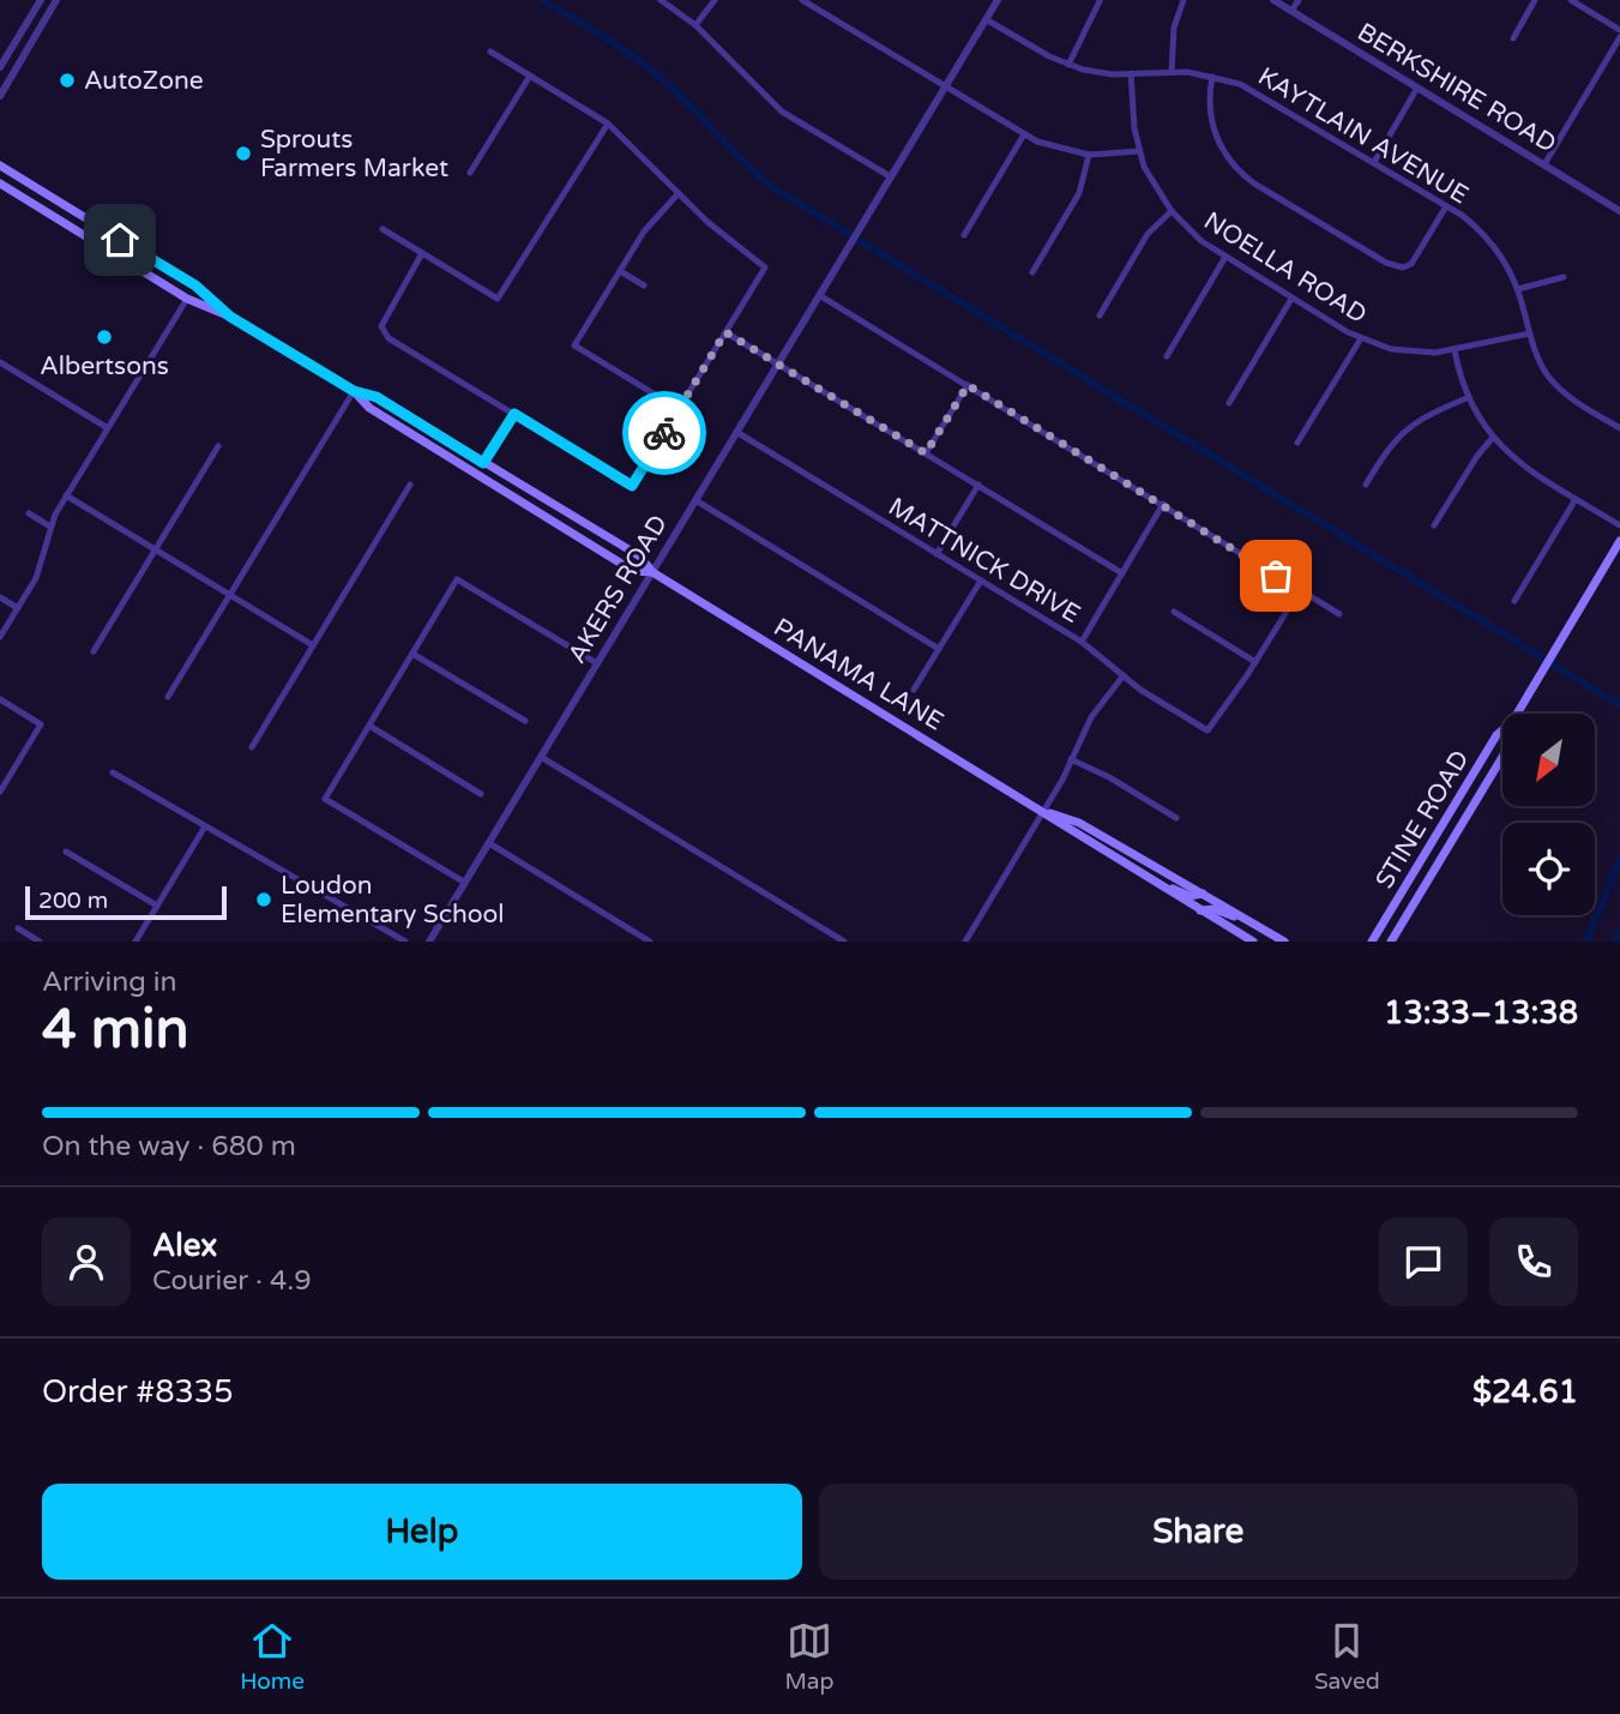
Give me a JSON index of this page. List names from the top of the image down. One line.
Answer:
{"streets":{"main road":["PANAMA LANE","STINE ROAD"],"street":["BERKSHIRE ROAD","KAYTLAIN AVENUE","NOELLA ROAD","MATTNICK DRIVE","AKERS ROAD"]},"crossings":[["KAYTLAIN AVENUE","NOELLA ROAD"],["KAYTLAIN AVENUE","AKERS ROAD"],["MATTNICK DRIVE","AKERS ROAD"],["AKERS ROAD","PANAMA LANE"]],"places":["AutoZone","Sprouts Farmers Market","Albertsons","Loudon Elementary School"],"scale_bar":"200 m","north":"bottom left","page":{"scale":"200 m","heading":["4 min","Arriving in","13:33–13:38"],"panel":["Alex","Courier · 4.9","Order #8335","$24.61"],"bar":"On the way · 680 m","buttons":["Help","Share"],"tabs":["Home","Map","Saved"]}}
